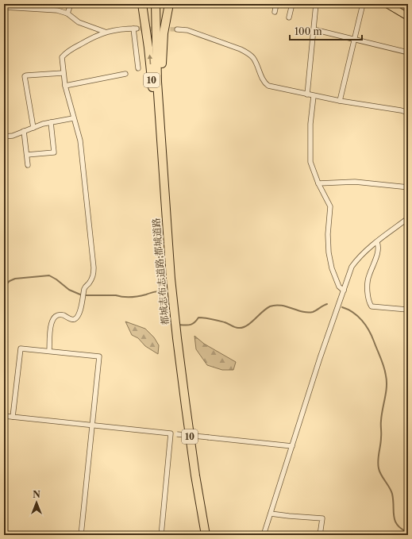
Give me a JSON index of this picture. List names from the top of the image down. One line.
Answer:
{"streets":{"highway":["10","都城志布志道路;都城道路"]},"crossings":[["10","都城志布志道路;都城道路"]],"scale_bar":"100 m","north":"top"}
